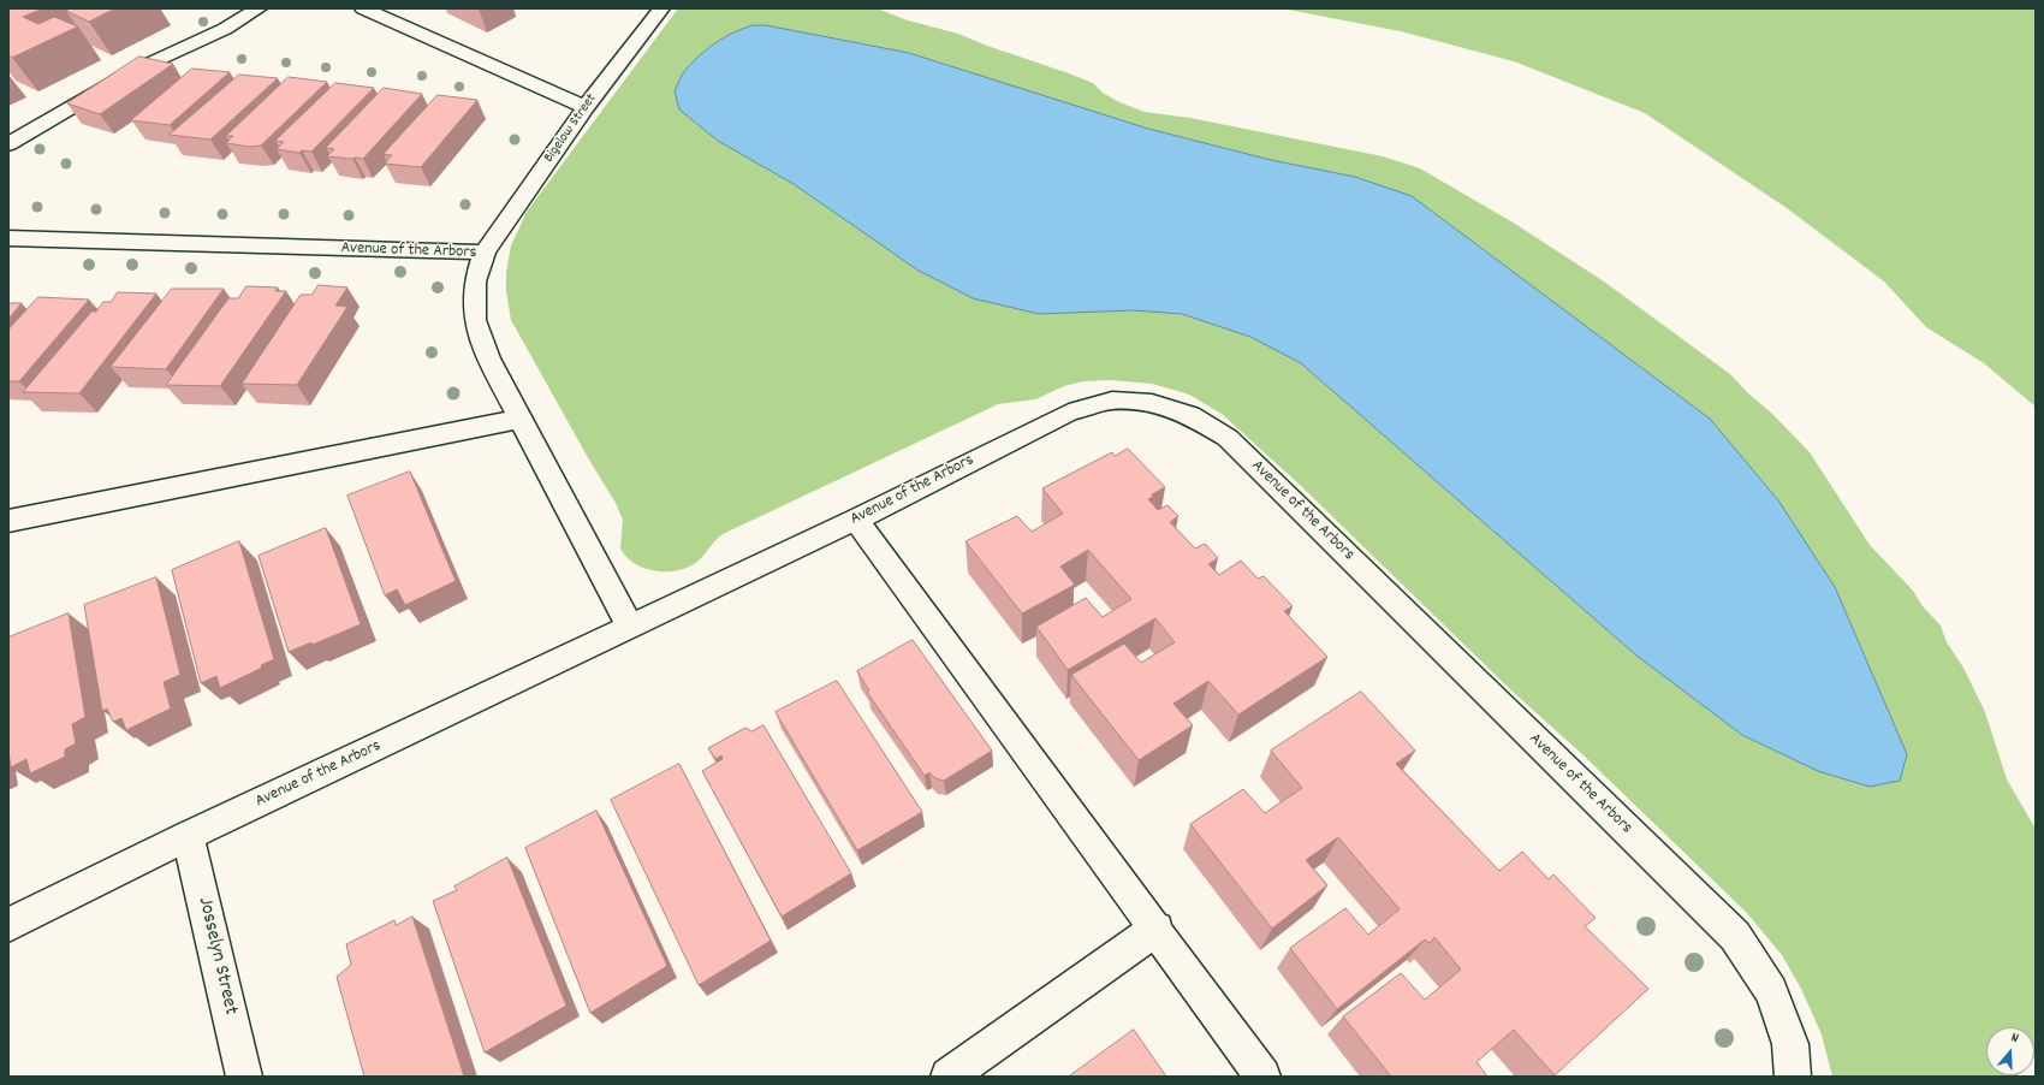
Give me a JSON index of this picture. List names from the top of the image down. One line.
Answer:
{"streets":{"street":["Bigelow Street","Avenue of the Arbors","Josselyn Street"]},"crossings":[["Bigelow Street","Avenue of the Arbors"],["Avenue of the Arbors","Josselyn Street"]],"north":"top"}
